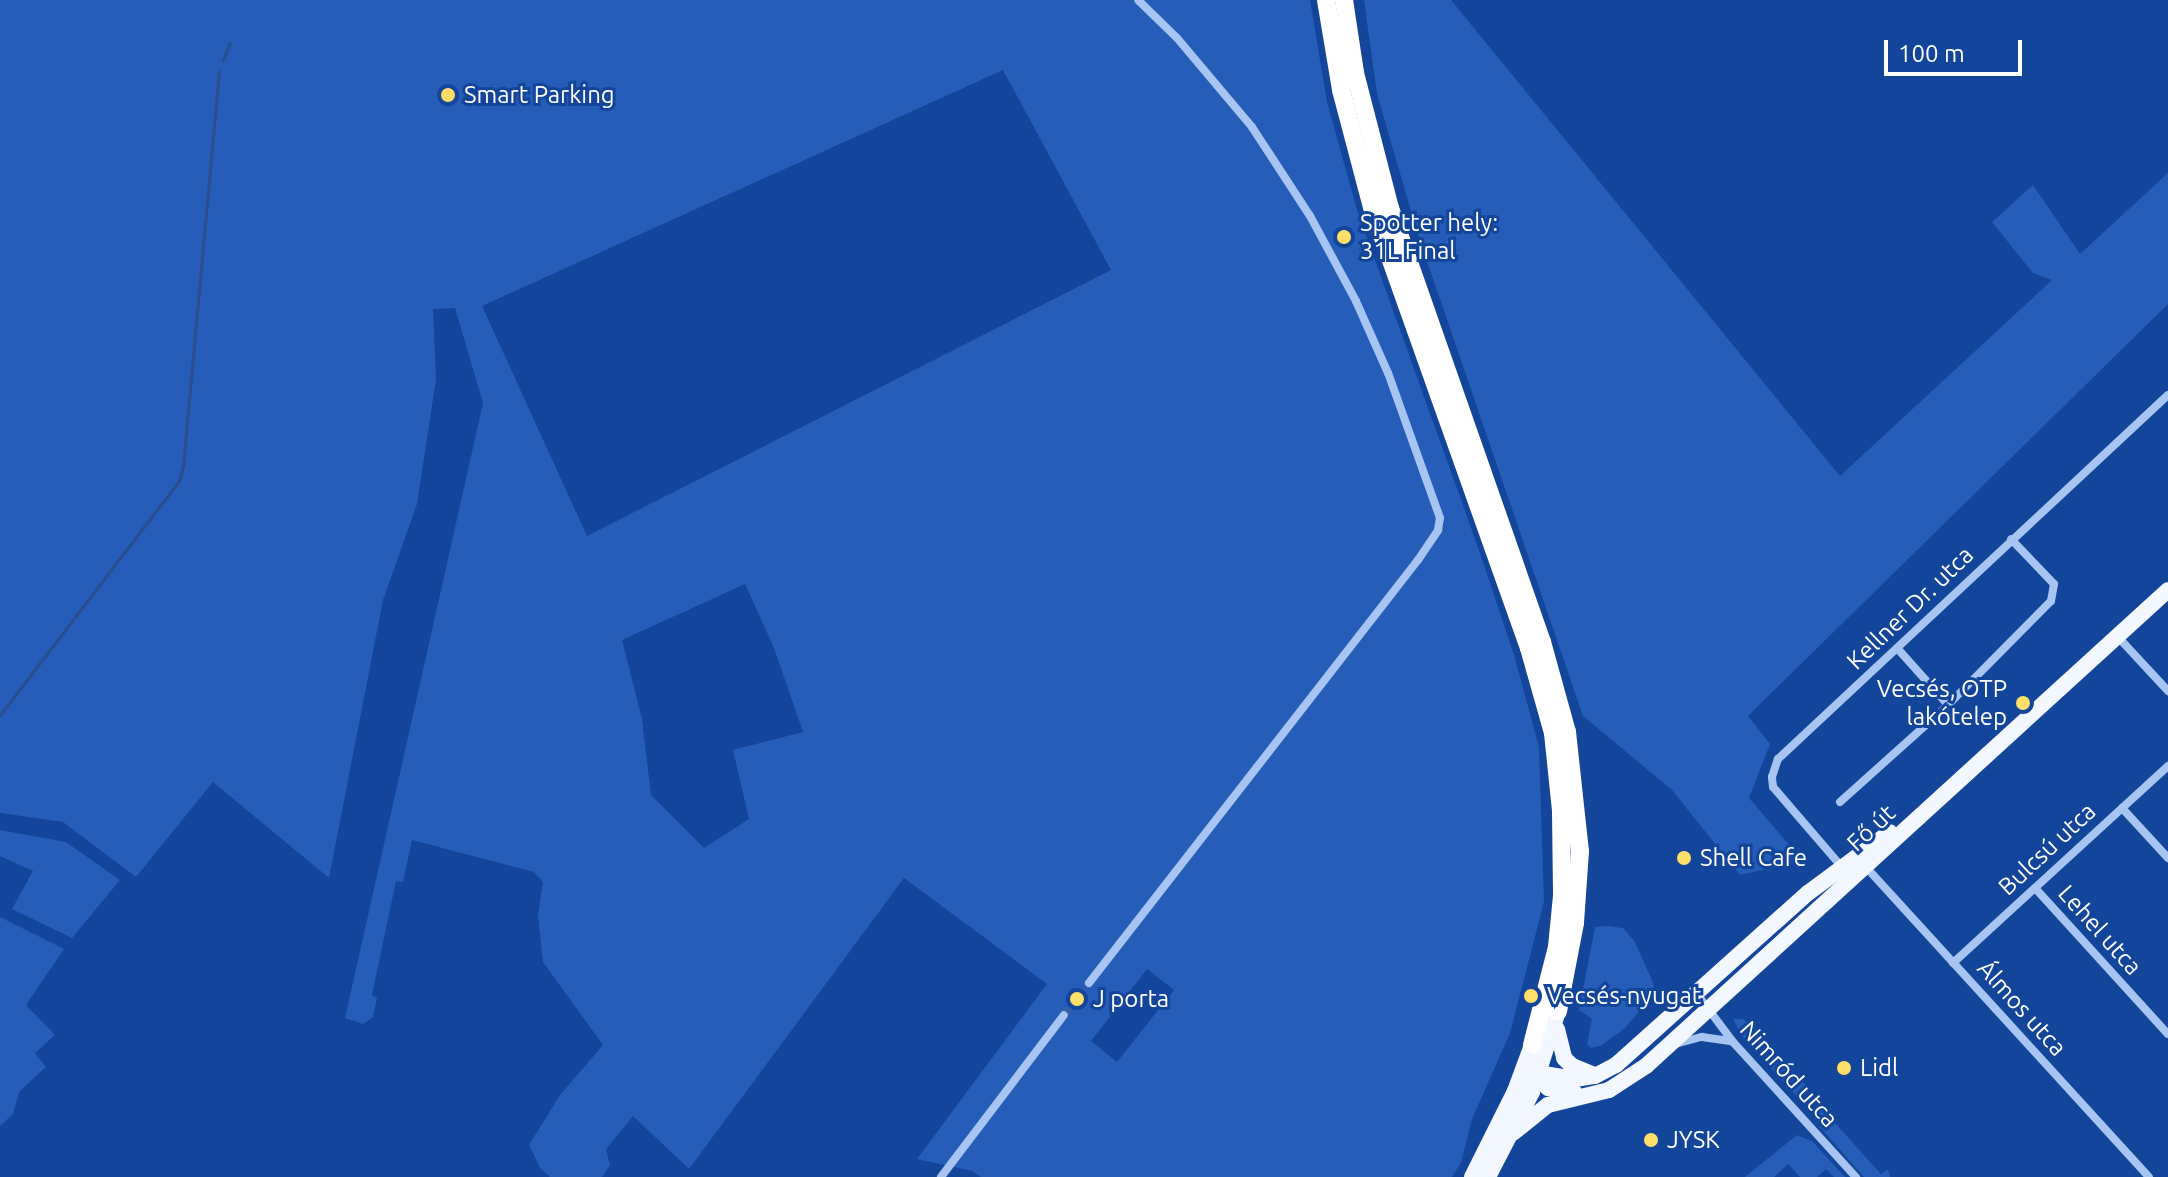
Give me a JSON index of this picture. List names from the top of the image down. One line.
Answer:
{"streets":{"main road":["Fő út"],"street":["Kellner Dr. utca","Bulcsú utca","Lehel utca","Álmos utca","Nimród utca"]},"crossings":[["Fő út","Álmos utca"],["Fő út","Nimród utca"],["Bulcsú utca","Lehel utca"],["Bulcsú utca","Álmos utca"]],"places":["Smart Parking","Spotter hely: 31L Final","Vecsés, OTP lakótelep","Shell Cafe","Vecsés-nyugat","J porta","Lidl","JYSK"],"scale_bar":"100 m"}
